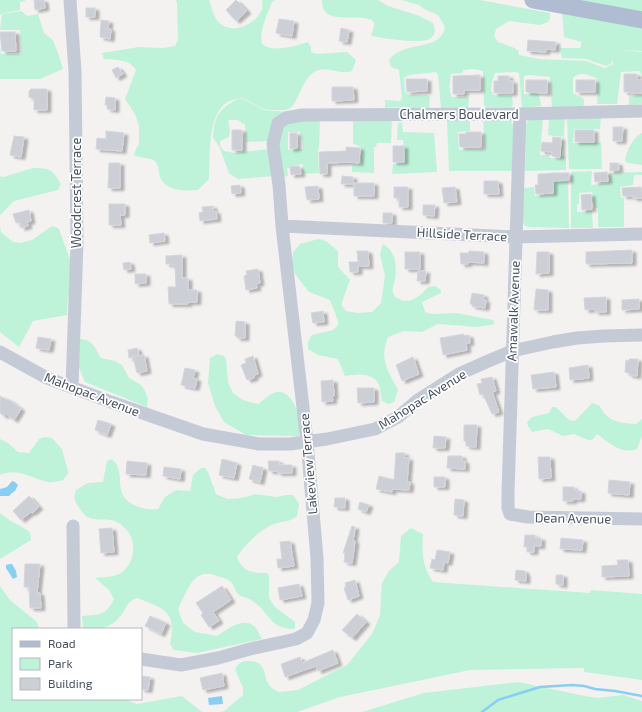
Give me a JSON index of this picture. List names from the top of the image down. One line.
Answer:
{"streets":{"street":["Chalmers Boulevard","Woodcrest Terrace","Hillside Terrace","Amawalk Avenue","Mahopac Avenue","Lakeview Terrace","Dean Avenue"]},"crossings":[["Chalmers Boulevard","Amawalk Avenue"],["Chalmers Boulevard","Lakeview Terrace"],["Woodcrest Terrace","Mahopac Avenue"],["Hillside Terrace","Amawalk Avenue"],["Hillside Terrace","Lakeview Terrace"],["Amawalk Avenue","Mahopac Avenue"],["Amawalk Avenue","Dean Avenue"],["Mahopac Avenue","Lakeview Terrace"]],"legend":["Road","Park","Building"]}
